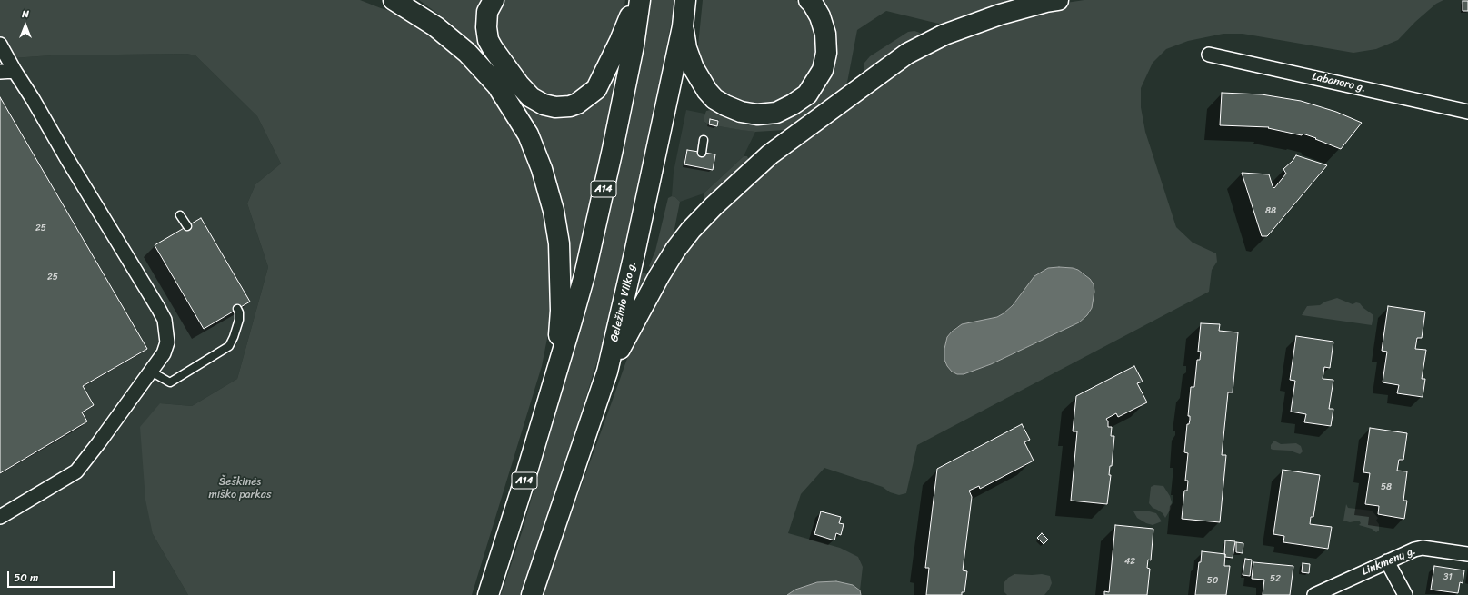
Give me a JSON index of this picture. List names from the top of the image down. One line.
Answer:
{"streets":{"highway":["A14","Geležinio Vilko g."],"street":["Labanoro g.","Linkmenų g."]},"parks":["Šeškinės miško parkas"],"house_numbers":["88","25","25","58","42","31","52","50"],"scale_bar":"50 m","north":"top"}
